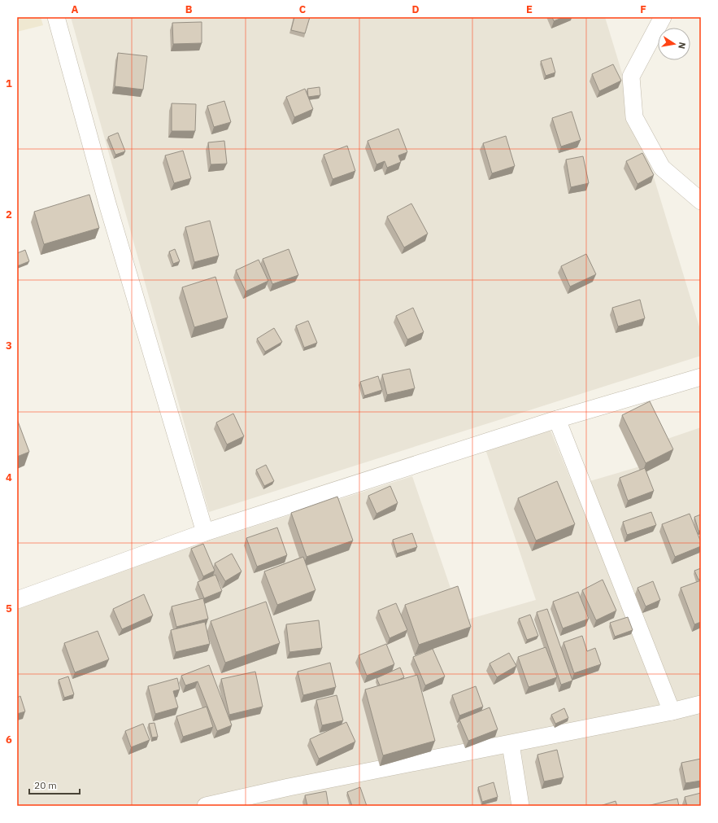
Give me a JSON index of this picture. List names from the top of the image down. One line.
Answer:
{"scale_bar":"20 m","north":"right","grid":{"columns":["A","B","C","D","E","F"],"rows":["1","2","3","4","5","6"]}}
